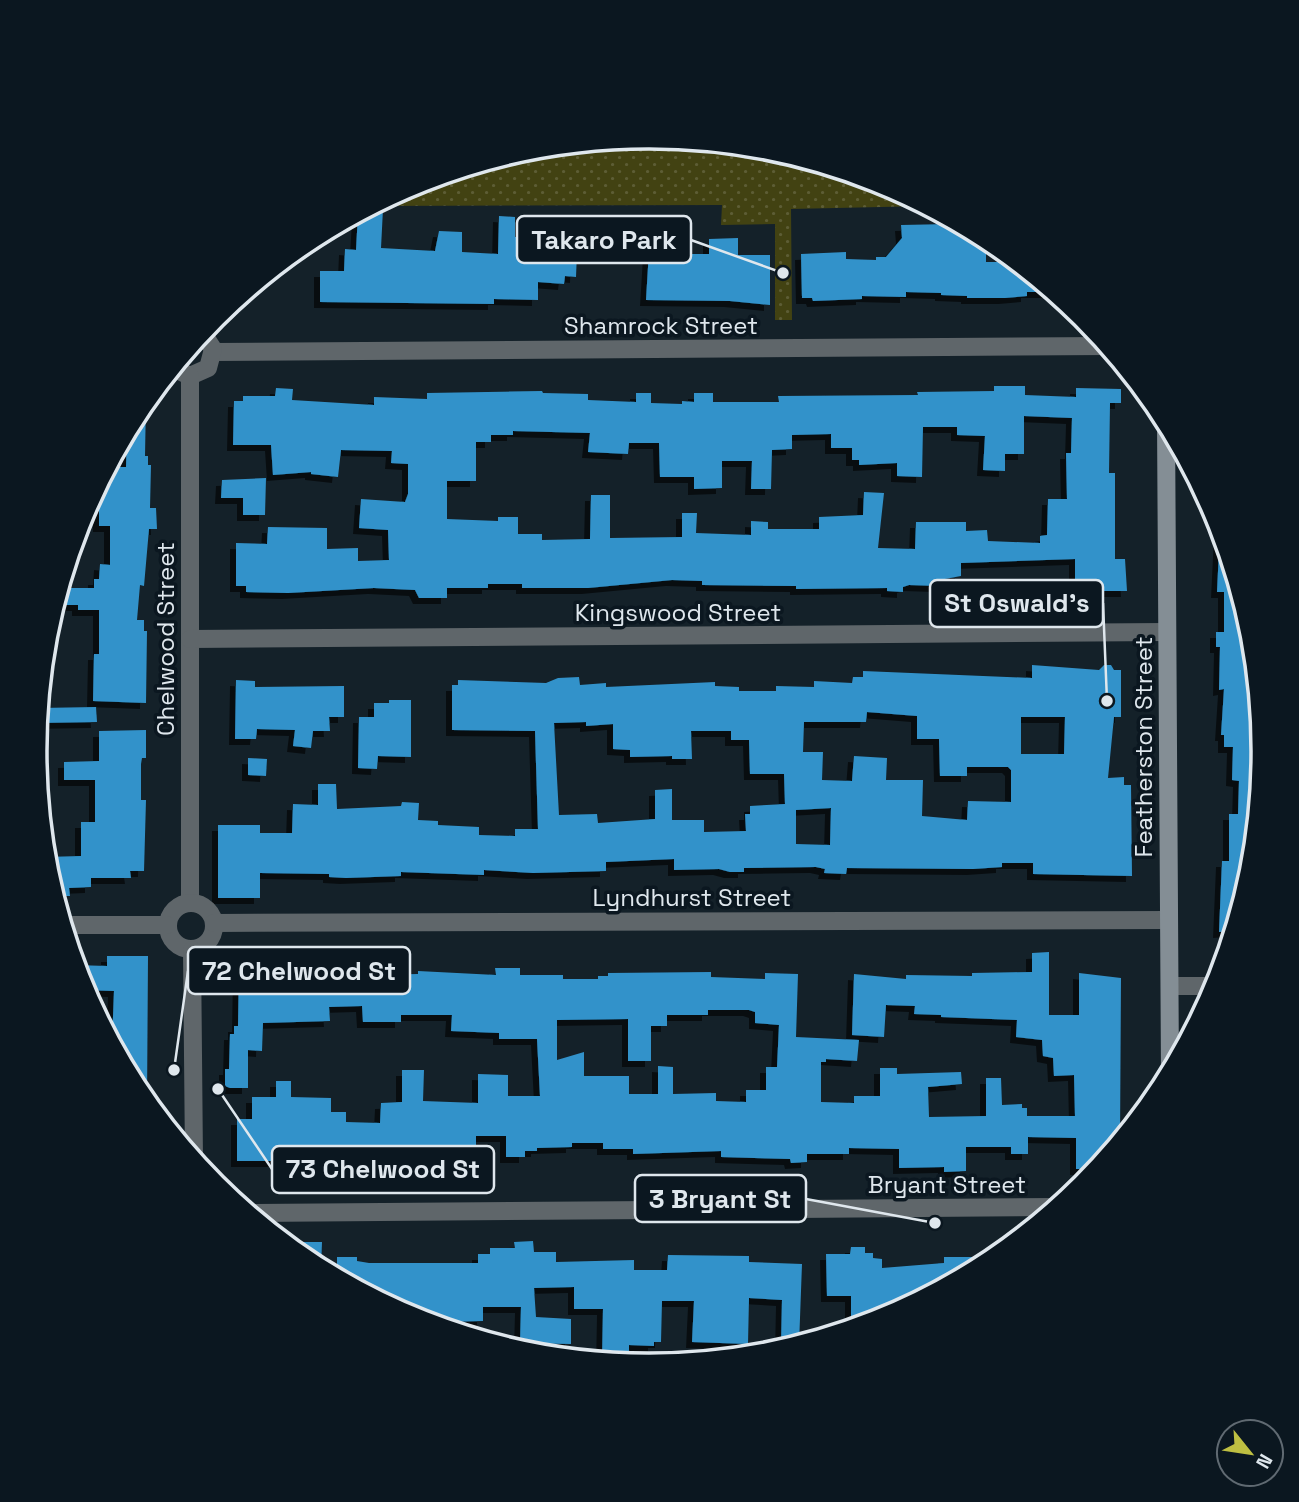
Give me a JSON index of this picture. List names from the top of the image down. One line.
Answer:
{"streets":{"main road":["Featherston Street"],"street":["Shamrock Street","Kingswood Street","Chelwood Street","Lyndhurst Street","Bryant Street"]},"crossings":[["Kingswood Street","Chelwood Street"],["Kingswood Street","Featherston Street"],["Chelwood Street","Lyndhurst Street"],["Featherston Street","Lyndhurst Street"]],"places":["Takaro Park","St Oswald's","72 Chelwood St","73 Chelwood St","3 Bryant St"],"north":"bottom right"}
